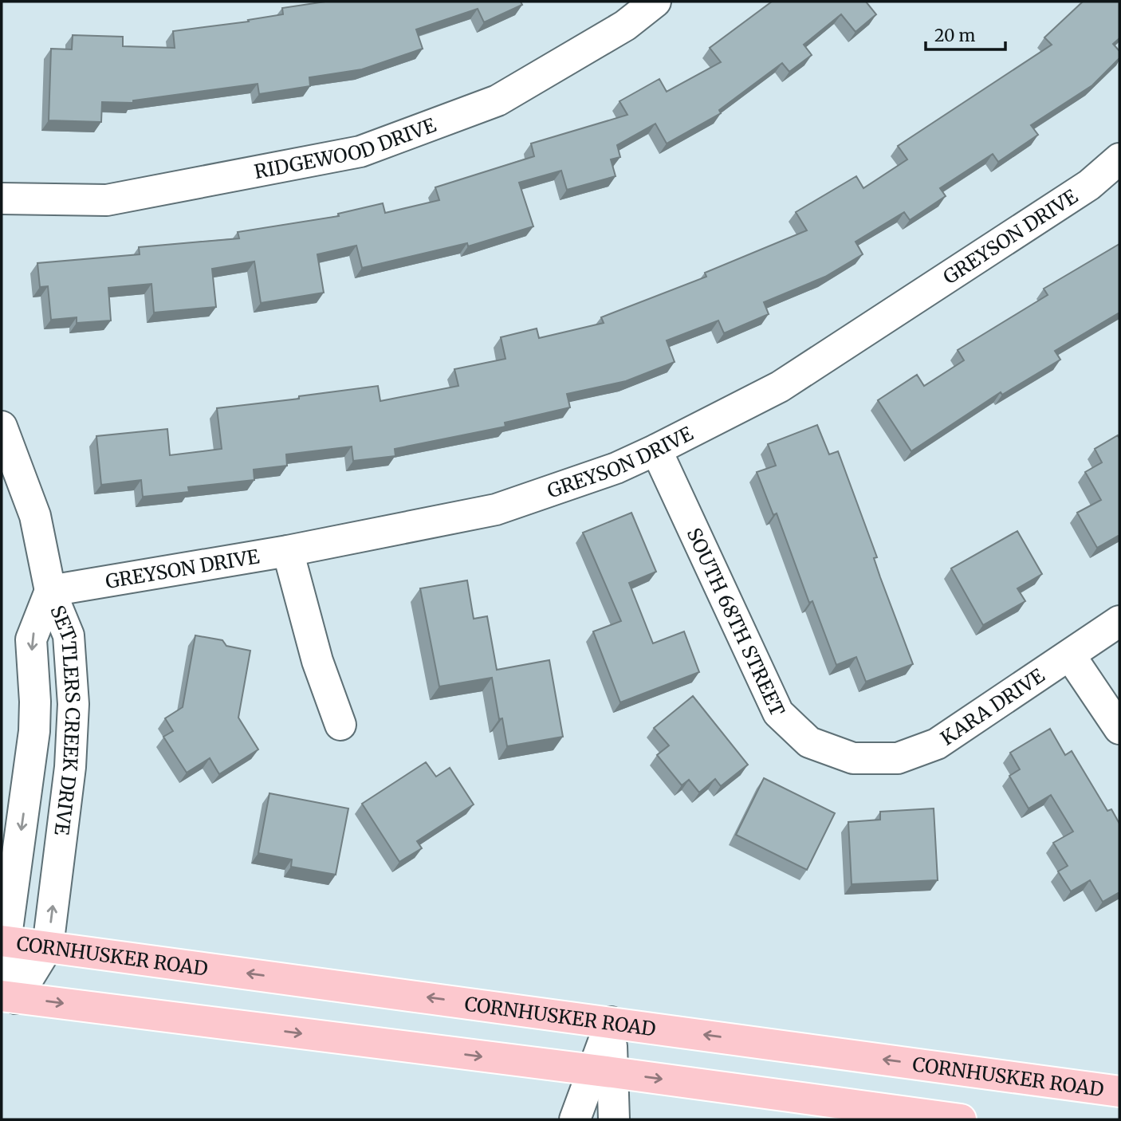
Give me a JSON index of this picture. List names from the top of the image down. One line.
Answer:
{"streets":{"main road":["CORNHUSKER ROAD"],"street":["RIDGEWOOD DRIVE","GREYSON DRIVE","SOUTH 68TH STREET","KARA DRIVE","SETTLERS CREEK DRIVE"]},"crossings":[["GREYSON DRIVE","SOUTH 68TH STREET"],["GREYSON DRIVE","SETTLERS CREEK DRIVE"],["SOUTH 68TH STREET","KARA DRIVE"],["SETTLERS CREEK DRIVE","CORNHUSKER ROAD"]],"scale_bar":"20 m"}
